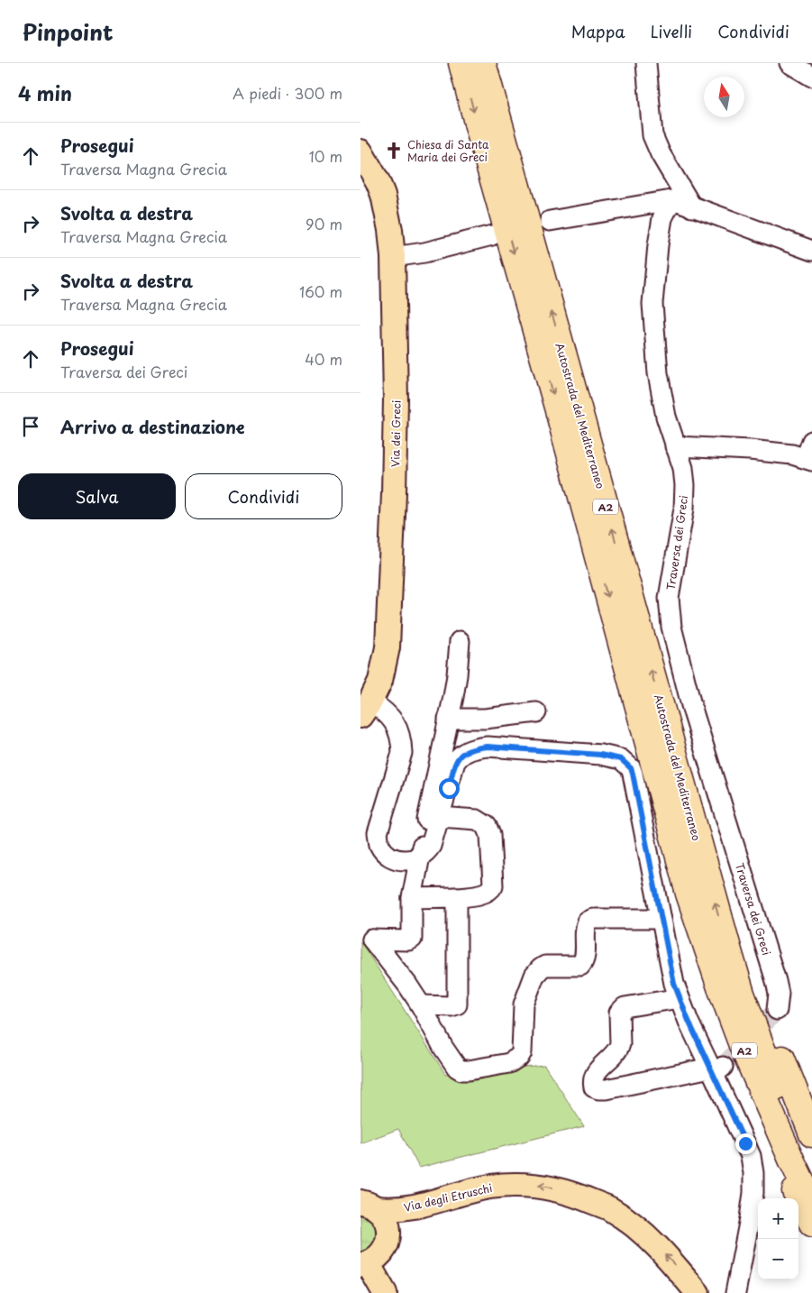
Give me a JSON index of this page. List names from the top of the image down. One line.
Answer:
{"streets":{"highway":["Autostrada del Mediterraneo","A2"],"main road":["Via dei Greci","Via degli Etruschi"],"street":["Traversa dei Greci"]},"crossings":[["Autostrada del Mediterraneo","A2"]],"one_way":["Via degli Etruschi"],"places":{"church":["Chiesa di Santa Maria dei Greci"]},"north":"top","page":{"header":"Pinpoint","nav":["Mappa","Livelli","Condividi"],"heading":["4 min","A piedi · 300 m"],"list":[["Prosegui","Traversa Magna Grecia","10 m"],["Svolta a destra","Traversa Magna Grecia","90 m"],["Svolta a destra","Traversa Magna Grecia","160 m"],["Prosegui","Traversa dei Greci","40 m"],"Arrivo a destinazione"],"buttons":["Salva","Condividi"],"map_buttons":["+","−"]}}
